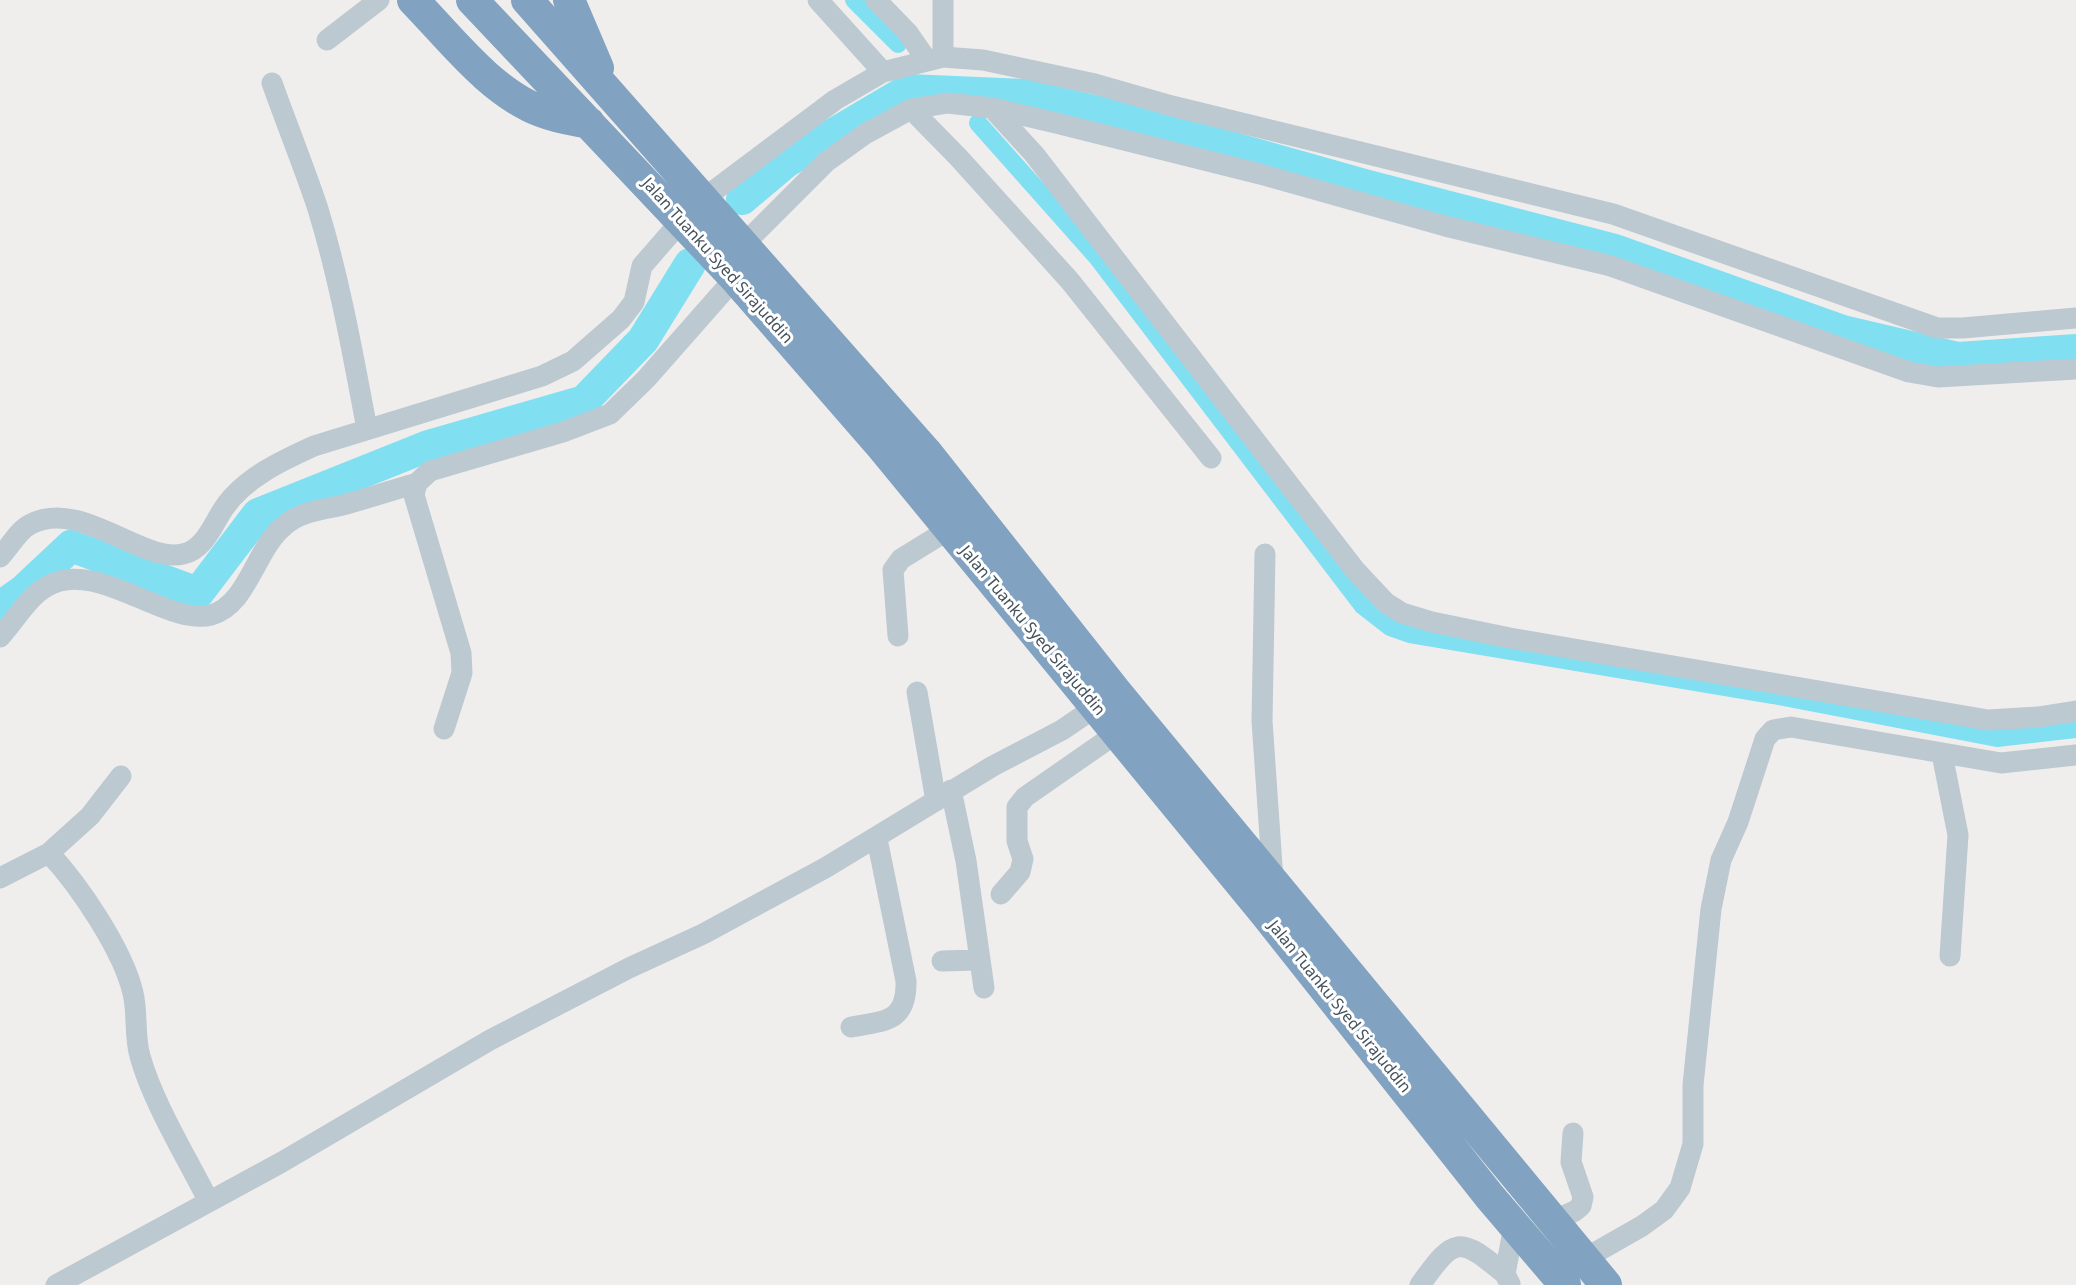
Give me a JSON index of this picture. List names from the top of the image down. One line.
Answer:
{"streets":{"highway":["Jalan Tuanku Syed Sirajuddin"]}}
